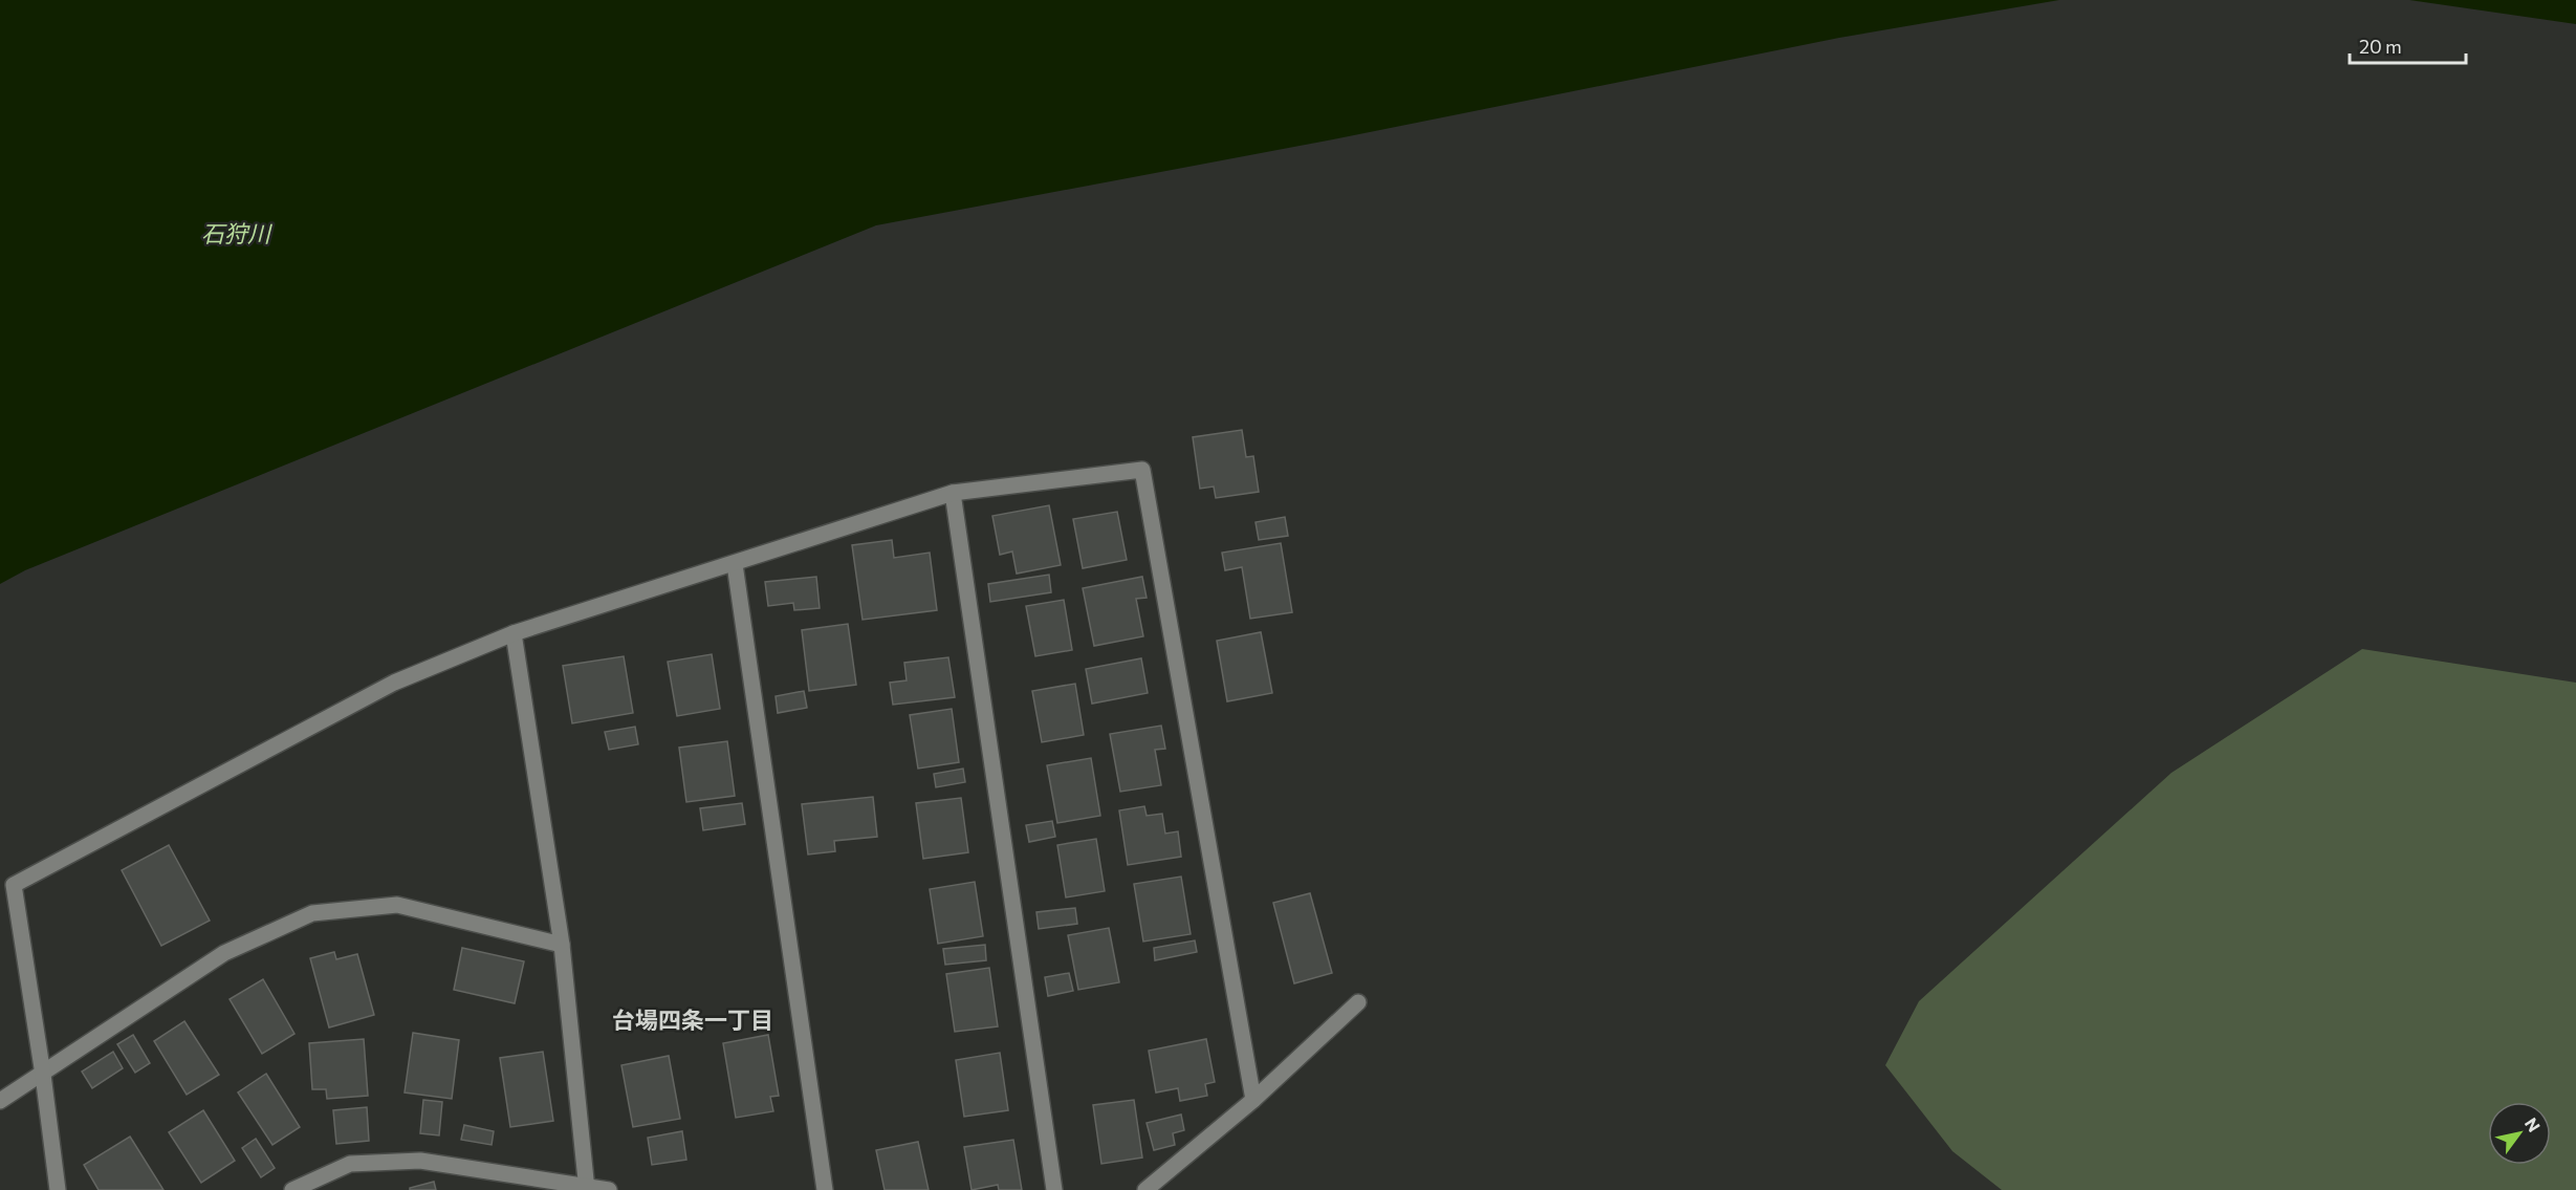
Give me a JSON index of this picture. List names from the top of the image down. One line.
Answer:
{"districts":["台場四条一丁目"],"water":["石狩川"],"scale_bar":"20 m","north":"top right"}
